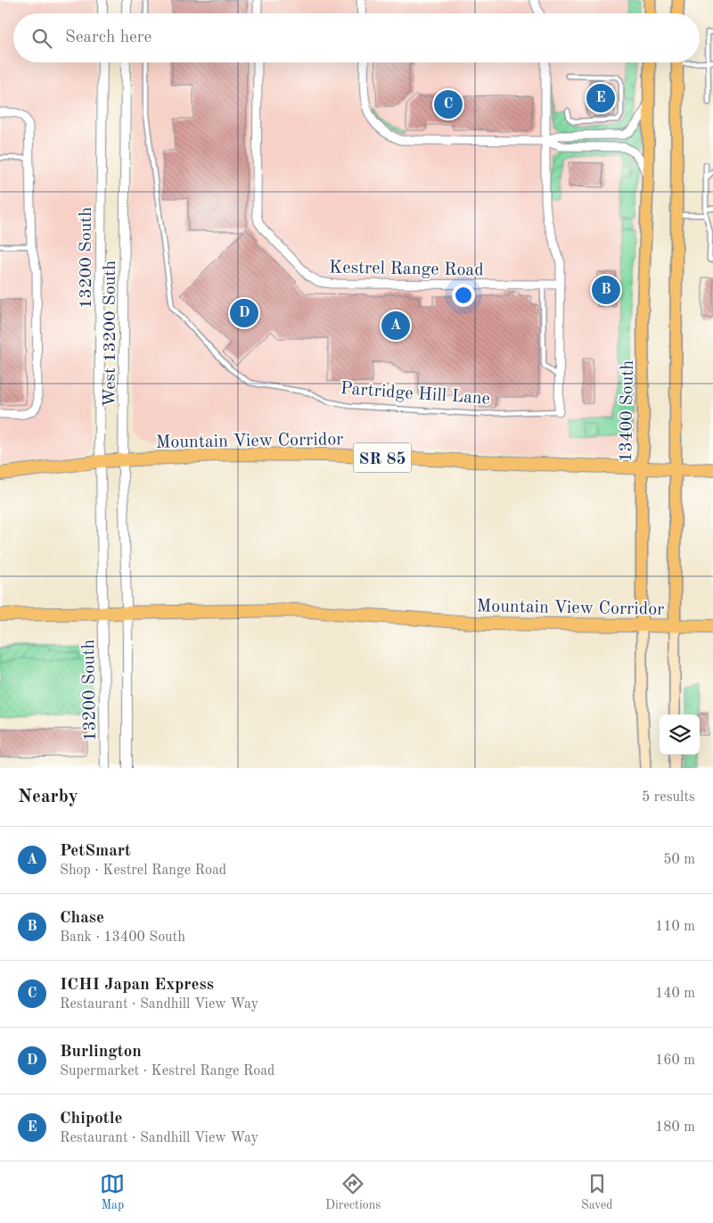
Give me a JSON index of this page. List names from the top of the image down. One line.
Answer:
{"streets":{"highway":["Mountain View Corridor","SR 85"],"main road":["13400 South"],"street":["13200 South","Kestrel Range Road","West 13200 South","Partridge Hill Lane"]},"crossings":[["13200 South","Mountain View Corridor"],["Kestrel Range Road","Partridge Hill Lane"],["West 13200 South","Mountain View Corridor"],["13400 South","Mountain View Corridor"]],"page":{"search":"Search here","pins":["E","C","B","D","A"],"heading":["Nearby","5 results"],"list":[{"mark":"A","name":"PetSmart","note":"Shop · Kestrel Range Road","value":"50 m"},{"mark":"B","name":"Chase","note":"Bank · 13400 South","value":"110 m"},{"mark":"C","name":"ICHI Japan Express","note":"Restaurant · Sandhill View Way","value":"140 m"},{"mark":"D","name":"Burlington","note":"Supermarket · Kestrel Range Road","value":"160 m"},{"mark":"E","name":"Chipotle","note":"Restaurant · Sandhill View Way","value":"180 m"}],"nav":["Map","Directions","Saved"]}}
